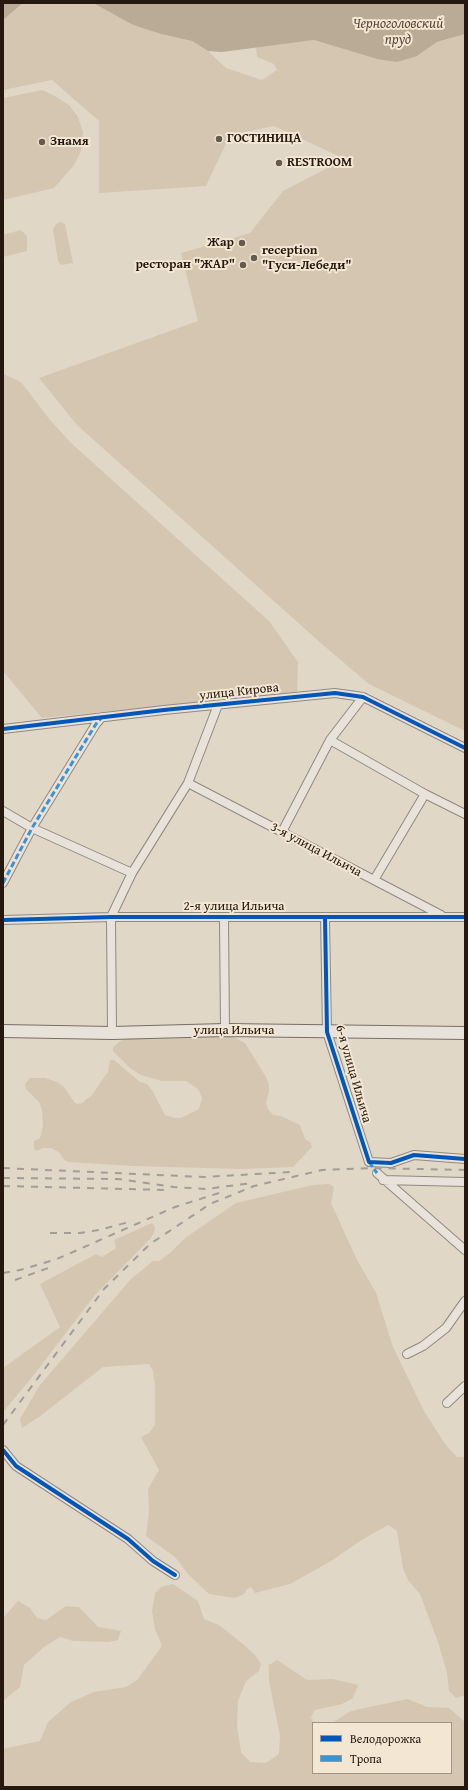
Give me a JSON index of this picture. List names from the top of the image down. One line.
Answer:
{"streets":{"main road":["улица Ильича"],"street":["улица Кирова","3-я улица Ильича","2-я улица Ильича","6-я улица Ильича"]},"crossings":[["3-я улица Ильича","2-я улица Ильича"],["2-я улица Ильича","6-я улица Ильича"],["улица Ильича","6-я улица Ильича"]],"water":["Черноголовский пруд"],"places":["ГОСТИНИЦА","Знамя","RESTROOM","Жар","reception \"Гуси-Лебеди\"","ресторан \"ЖАР\""],"legend":["Велодорожка","Тропа"]}
